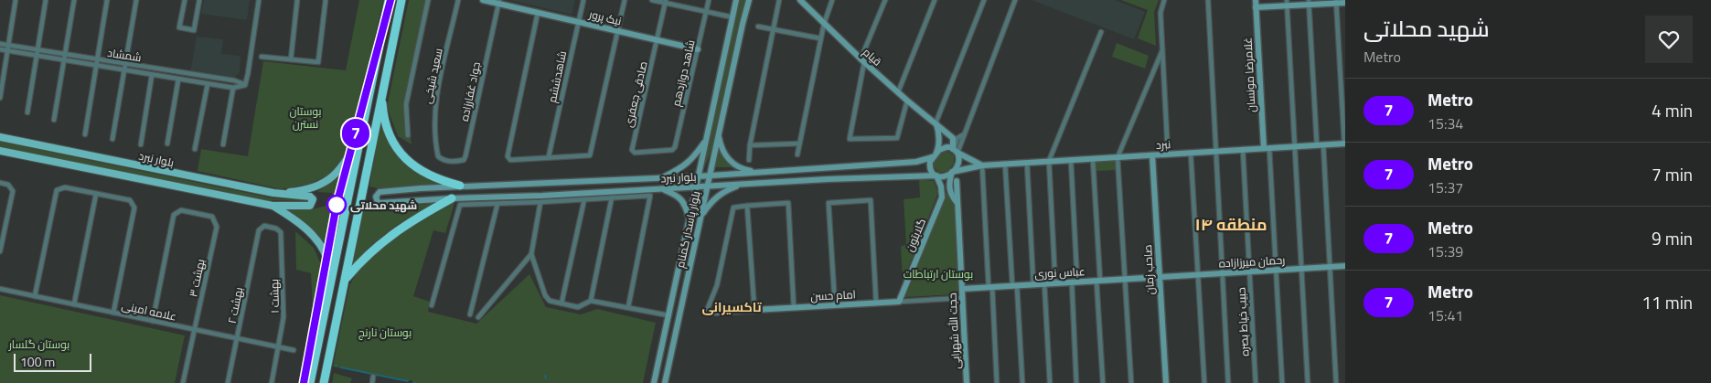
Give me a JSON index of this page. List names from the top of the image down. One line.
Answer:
{"streets":{"main road":["نیک پرور","قیام","غلامرضا مونسان","نبرد","بلوار نبرد","بلوار پاسدار گمنام","گلابتون","رحمان میرزازاده","صاحب زمان","عباس نوری","امام حسن","حجت الله شهرابی"],"street":["شمشاد","شاهد دوازدهم","سعید شیخی","شاهدششم","جواد غفارزاده","صادقی جعفری","بهشت ۳","بهشت ۱","بهشت ۲","علامه امینی","حبیب خیاط بصره"]},"crossings":[["نیک پرور","شاهد دوازدهم"],["نیک پرور","شاهدششم"],["نیک پرور","جواد غفارزاده"],["نیک پرور","صادقی جعفری"],["قیام","نبرد"],["قیام","بلوار نبرد"],["قیام","گلابتون"],["قیام","حجت الله شهرابی"],["شاهد دوازدهم","صادقی جعفری"],["غلامرضا مونسان","نبرد"],["سعید شیخی","جواد غفارزاده"],["نبرد","بلوار نبرد"],["نبرد","گلابتون"],["نبرد","صاحب زمان"],["نبرد","حبیب خیاط بصره"],["نبرد","حجت الله شهرابی"],["بلوار نبرد","بلوار پاسدار گمنام"],["بلوار نبرد","گلابتون"],["بلوار نبرد","حجت الله شهرابی"],["گلابتون","امام حسن"],["گلابتون","حجت الله شهرابی"],["رحمان میرزازاده","صاحب زمان"],["رحمان میرزازاده","عباس نوری"],["رحمان میرزازاده","حبیب خیاط بصره"],["صاحب زمان","عباس نوری"],["عباس نوری","حجت الله شهرابی"],["بهشت ۳","علامه امینی"],["امام حسن","حجت الله شهرابی"],["بهشت ۱","بهشت ۲"],["بهشت ۱","علامه امینی"],["بهشت ۲","علامه امینی"]],"districts":["منطقه ۱۴","تاکسیرانی"],"parks":["بوستان نسترن","بوستان ارتباطات","بوستان نارنج","بوستان گلسار"],"places":["شهید محلاتی"],"lines":["metro line 7"],"scale_bar":"100 m","page":{"on_map":"7","heading":["شهید محلاتی","Metro"],"list":[{"mark":"7","name":"Metro","note":"15:34","value":"4 min"},{"mark":"7","name":"Metro","note":"15:37","value":"7 min"},{"mark":"7","name":"Metro","note":"15:39","value":"9 min"},{"mark":"7","name":"Metro","note":"15:41","value":"11 min"}],"scale":"100 m"}}
